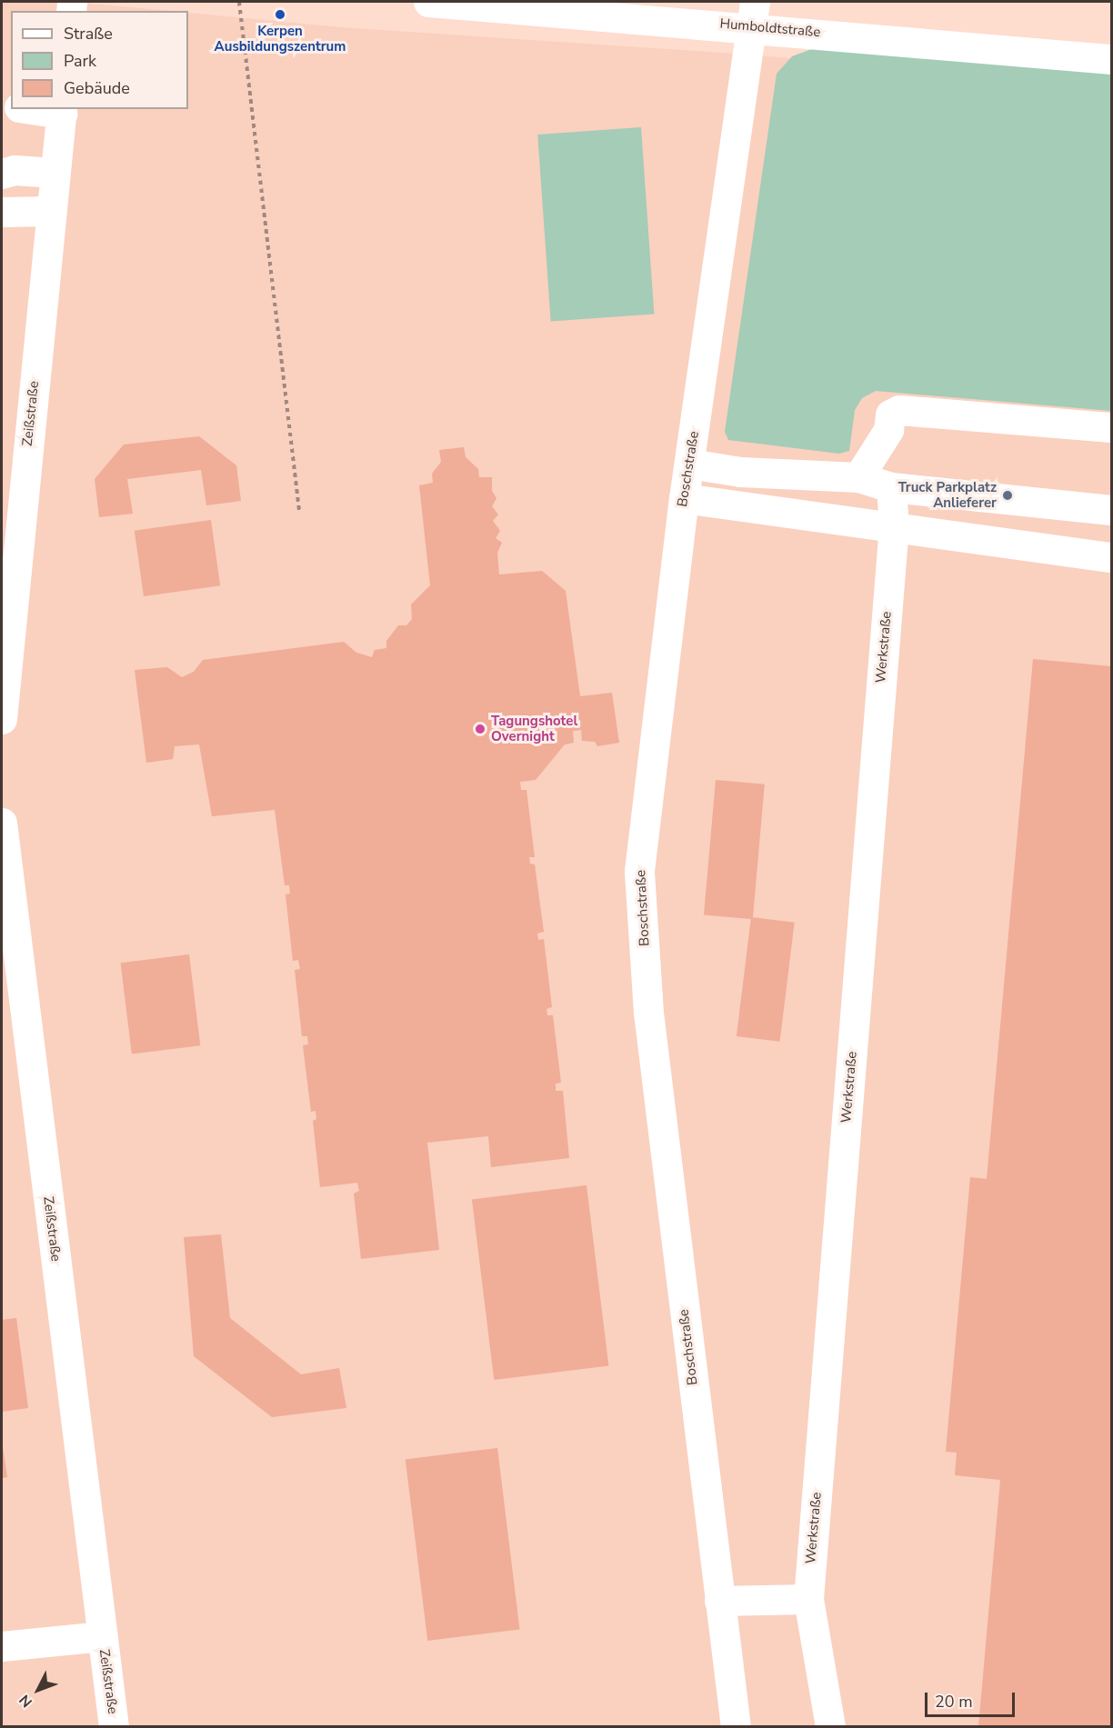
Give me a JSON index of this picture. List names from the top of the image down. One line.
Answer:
{"streets":{"street":["Humboldtstraße","Zeißstraße","Boschstraße","Werkstraße"]},"crossings":[["Humboldtstraße","Boschstraße"]],"places":["Kerpen Ausbildungszentrum","Truck Parkplatz Anlieferer","Tagungshotel Overnight"],"legend":["Straße","Park","Gebäude"],"scale_bar":"20 m","north":"bottom left"}
